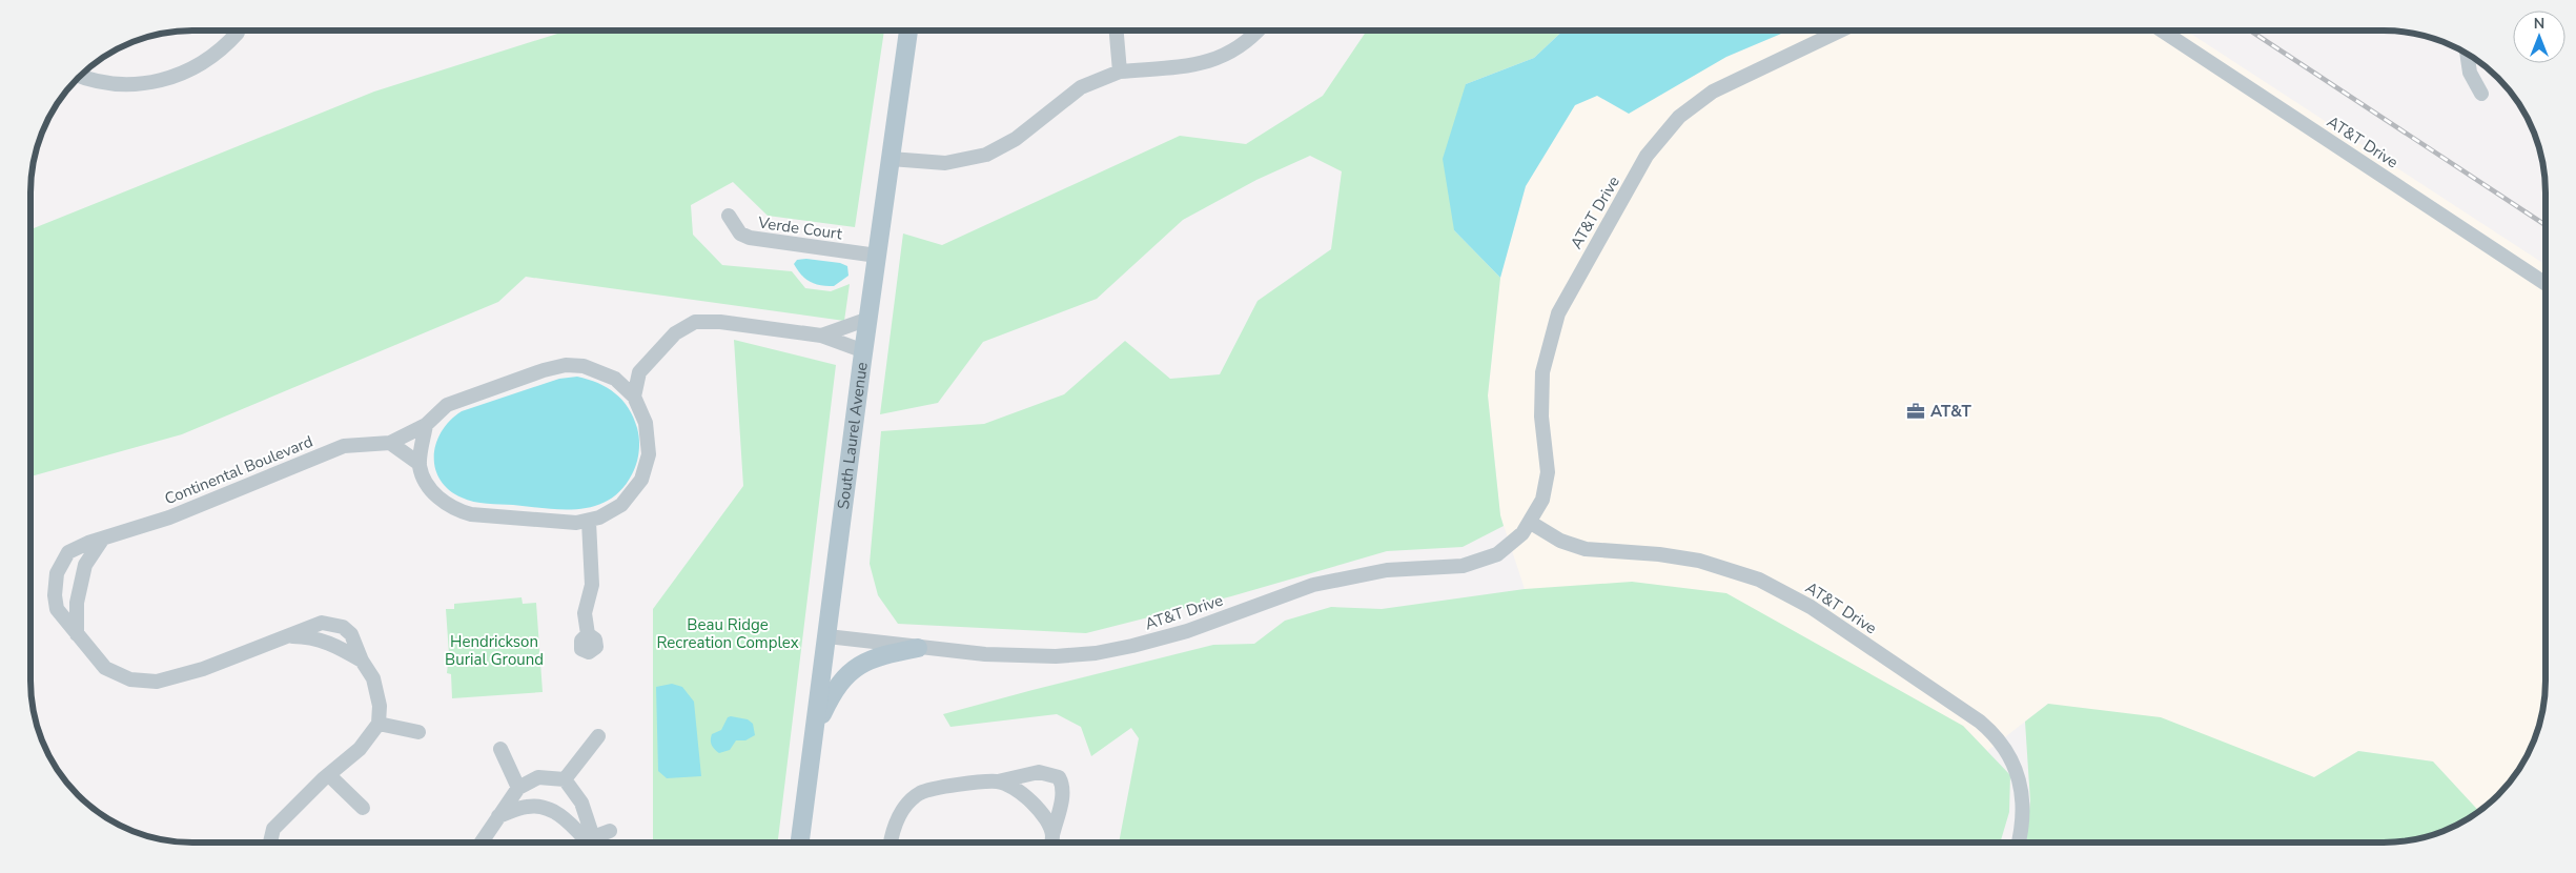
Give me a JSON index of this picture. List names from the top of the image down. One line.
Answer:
{"streets":{"main road":["South Laurel Avenue"],"street":["AT&T Drive","Verde Court","Continental Boulevard"]},"crossings":[["AT&T Drive","South Laurel Avenue"],["Verde Court","South Laurel Avenue"]],"parks":["Beau Ridge Recreation Complex","Hendrickson Burial Ground"],"places":{"office":["AT&T"]},"north":"top"}
